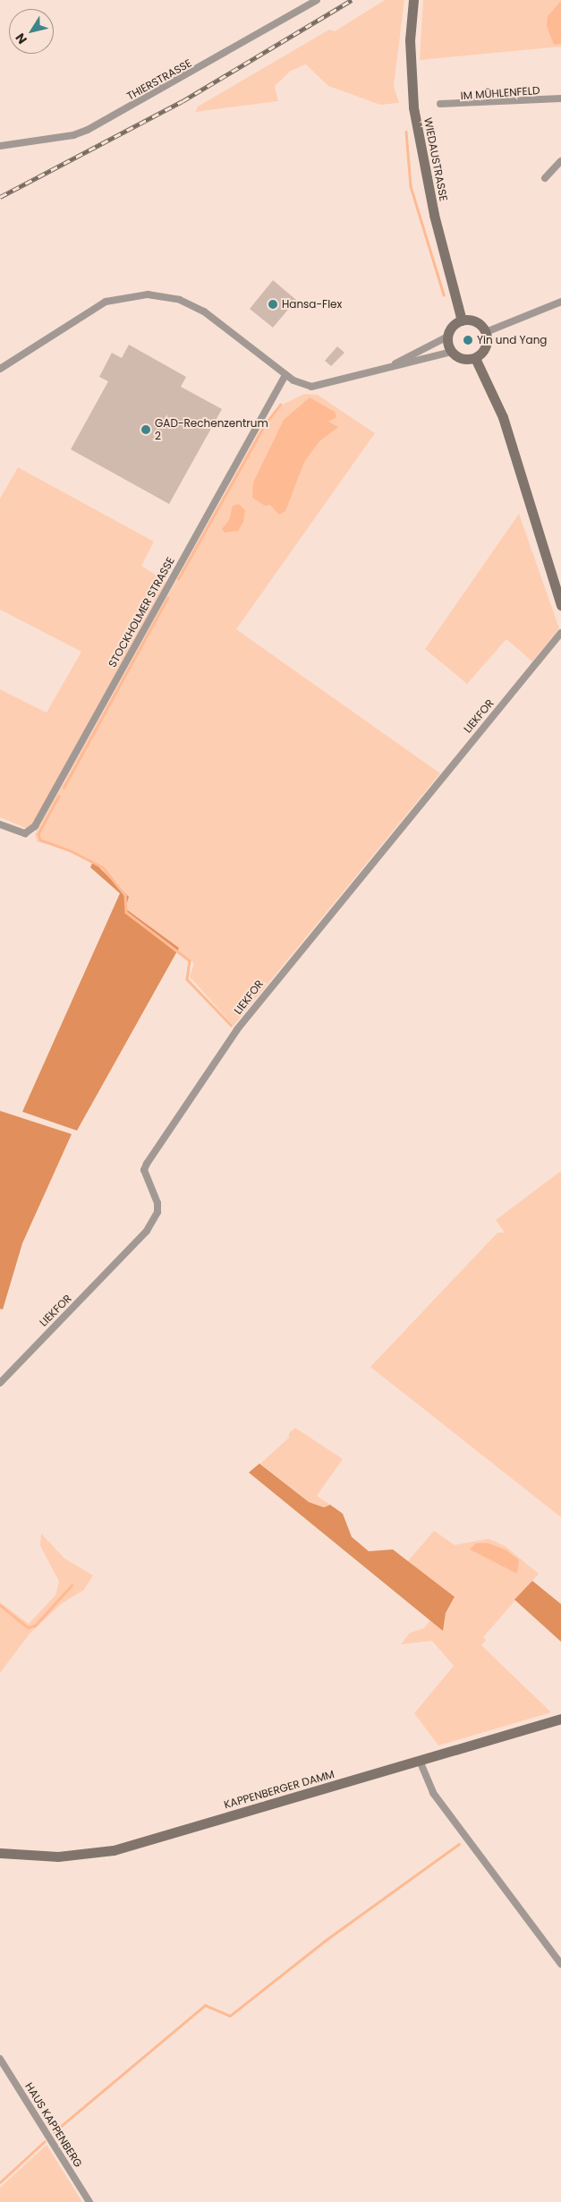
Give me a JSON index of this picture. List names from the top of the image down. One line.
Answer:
{"streets":{"main road":["WIEDAUSTRASSE","KAPPENBERGER DAMM"],"street":["THIERSTRASSE","IM MÜHLENFELD","STOCKHOLMER STRASSE","LIEKFOR","HAUS KAPPENBERG"]},"places":["Hansa-Flex","Yin und Yang","GAD-Rechenzentrum 2"],"north":"bottom left"}
